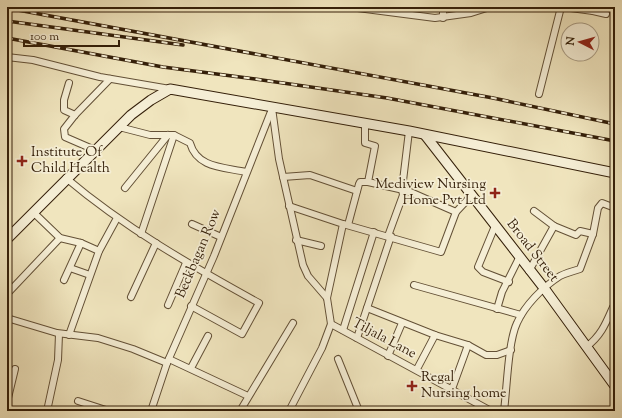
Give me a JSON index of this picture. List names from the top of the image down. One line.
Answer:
{"streets":{"main road":["Broad Street"],"street":["Beckbagan Row","Tiljala Lane"]},"places":{"health":["Institute Of Child Health","Mediview Nursing Home Pvt Ltd","Regal Nursing home"]},"scale_bar":"100 m","north":"left"}
